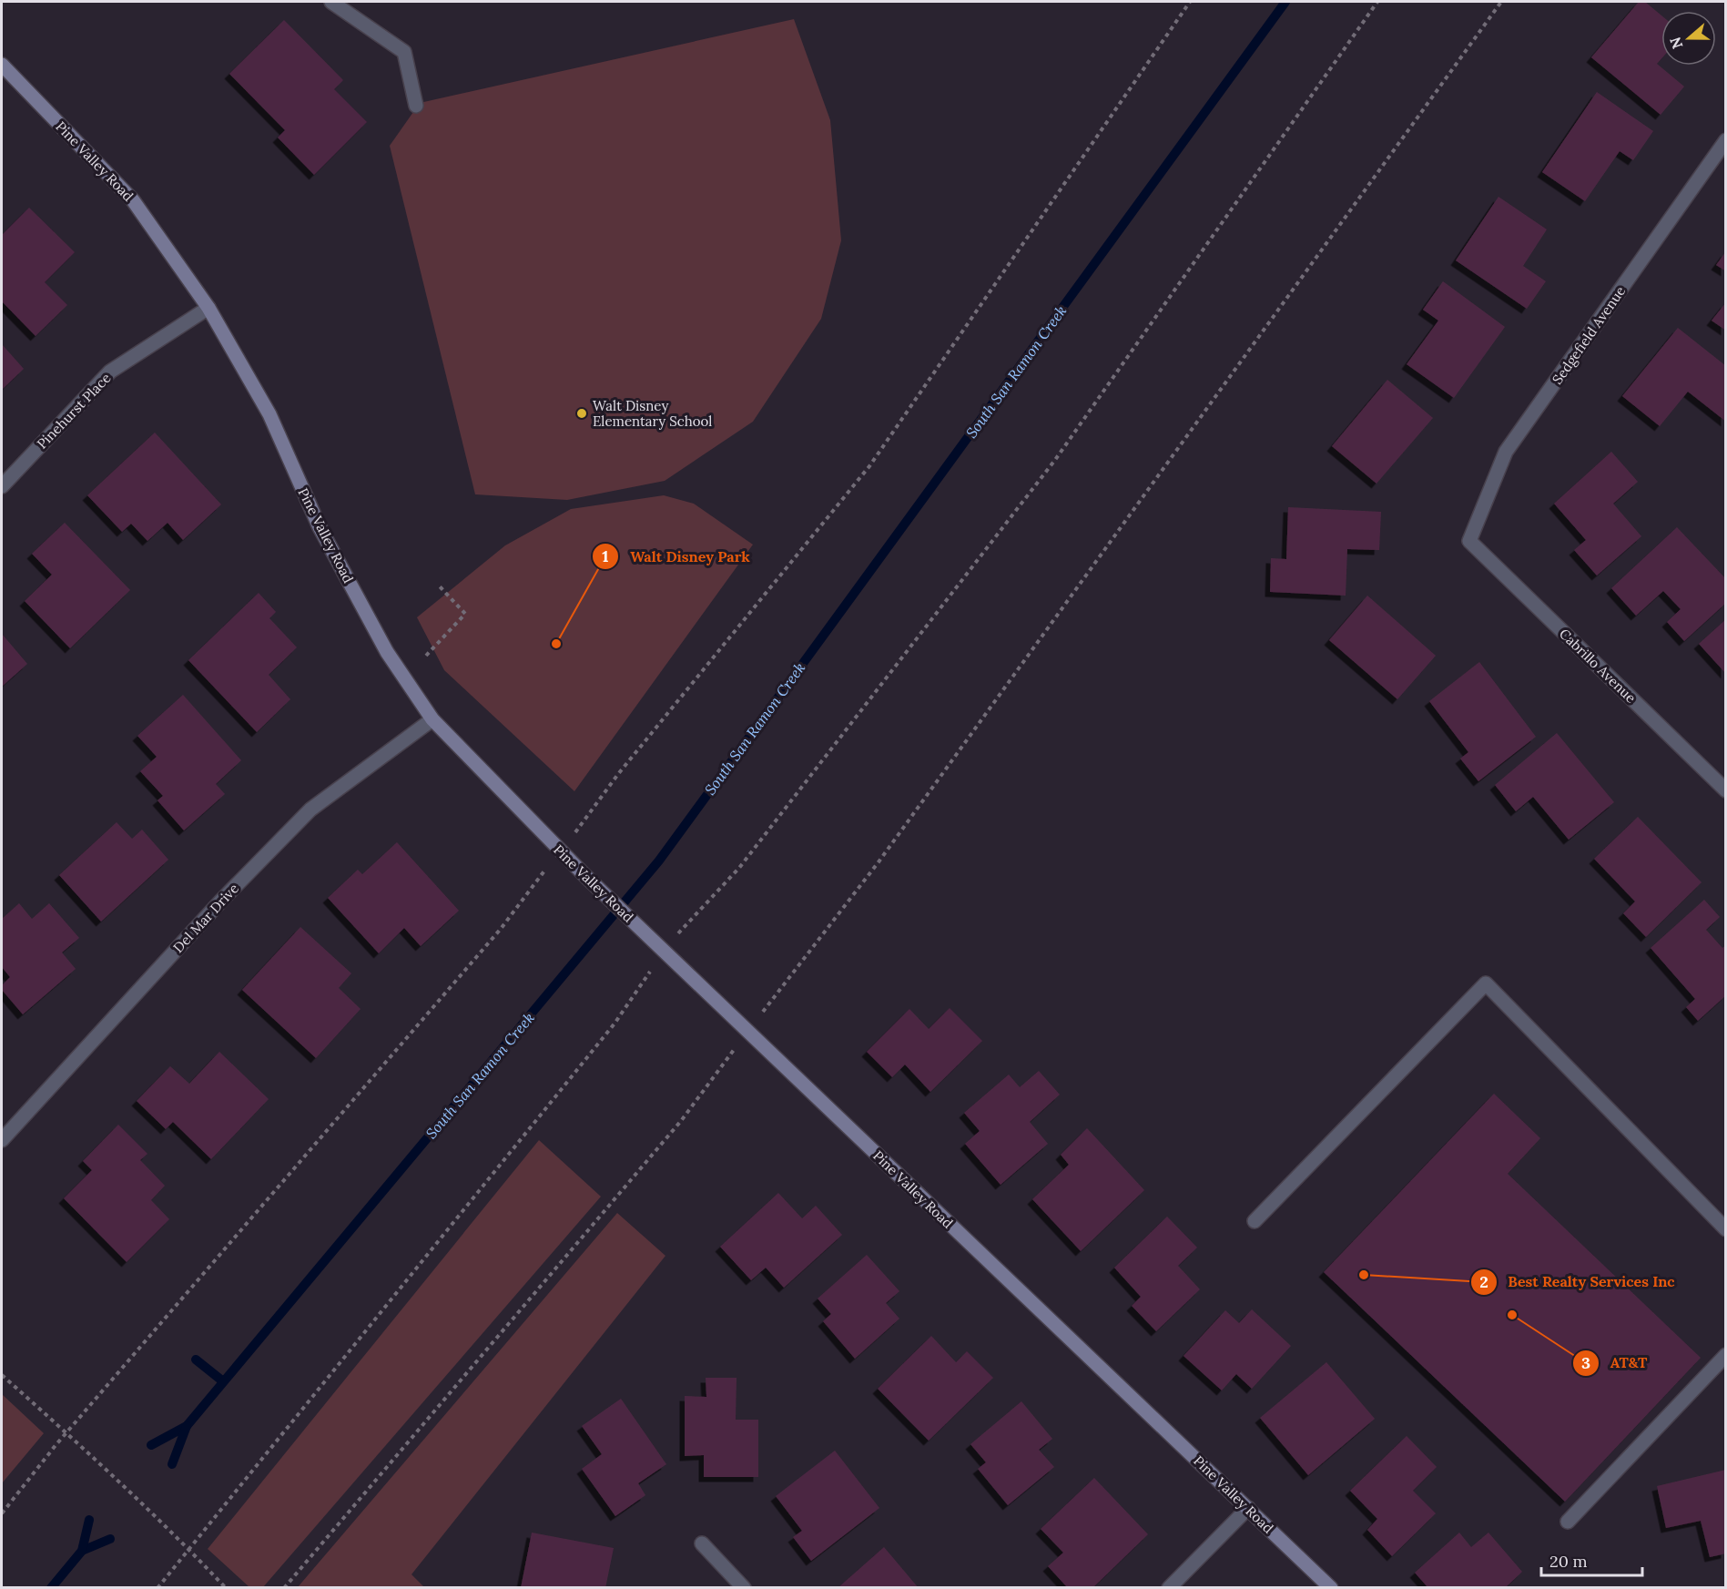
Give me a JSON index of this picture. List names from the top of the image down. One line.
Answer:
{"streets":{"street":["Pine Valley Road","Sedgefield Avenue","Pinehurst Place","Cabrillo Avenue","Del Mar Drive"]},"crossings":[["Pine Valley Road","Pinehurst Place"],["Pine Valley Road","Del Mar Drive"],["Sedgefield Avenue","Cabrillo Avenue"]],"water":["South San Ramon Creek"],"places":["Walt Disney Elementary School","Walt Disney Park","Best Realty Services Inc","AT&T"],"scale_bar":"20 m","north":"left"}
